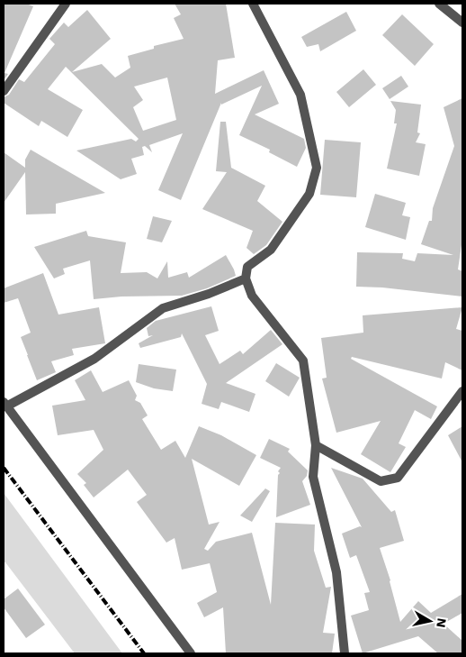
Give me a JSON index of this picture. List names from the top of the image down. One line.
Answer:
{"north":"right"}
